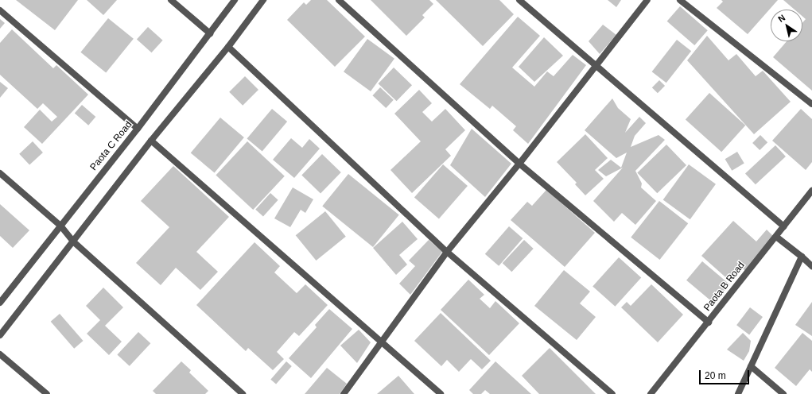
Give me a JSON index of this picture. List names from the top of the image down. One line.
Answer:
{"streets":{"street":["Paota C Road","Paota B Road"]},"scale_bar":"20 m","north":"top left"}
